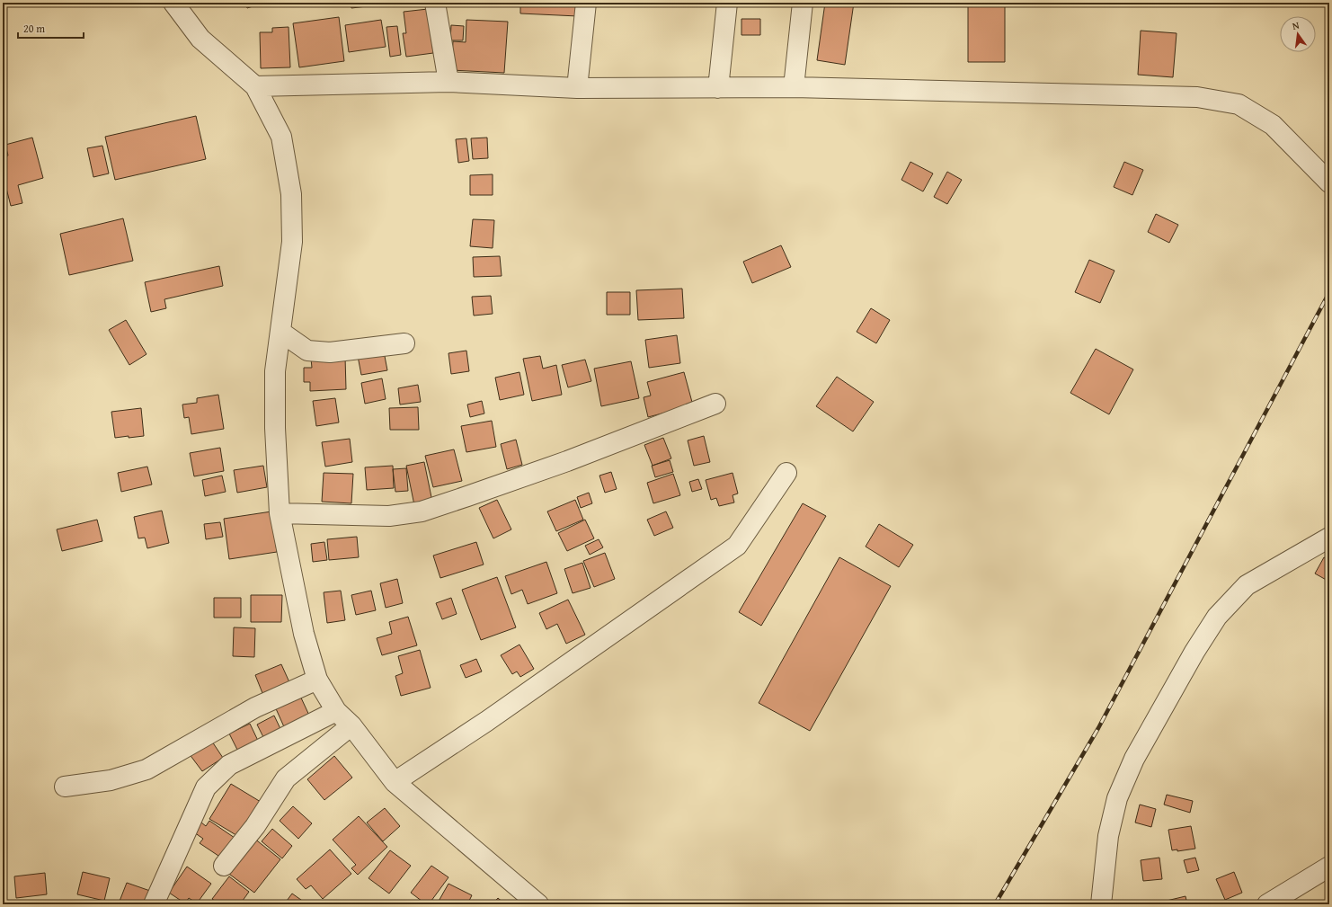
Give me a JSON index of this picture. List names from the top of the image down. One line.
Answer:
{"scale_bar":"20 m","north":"top"}
